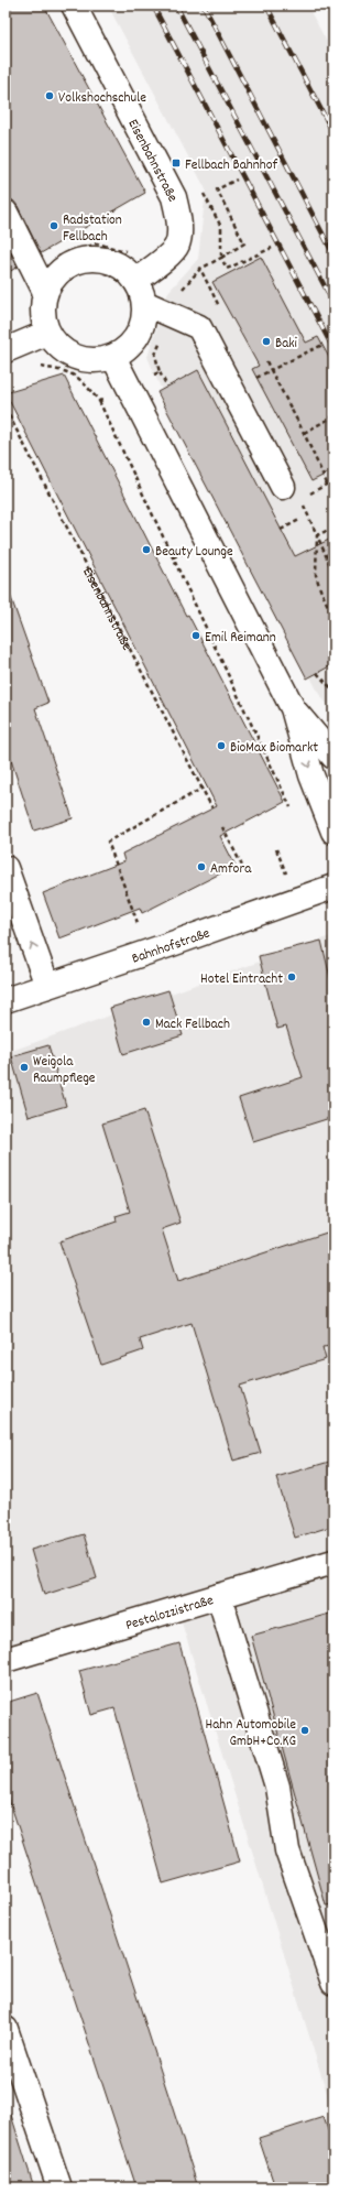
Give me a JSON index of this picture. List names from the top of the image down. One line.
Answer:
{"streets":{"street":["Eisenbahnstraße","Bahnhofstraße","Pestalozzistraße"]},"places":{"other":["Volkshochschule","Radstation Fellbach","Baki","Beauty Lounge","Emil Reimann","BioMax Biomarkt","Amfora","Hotel Eintracht","Mack Fellbach","Weigola Raumpflege","Hahn Automobile GmbH+Co.KG"],"transit":["Fellbach Bahnhof"]}}
